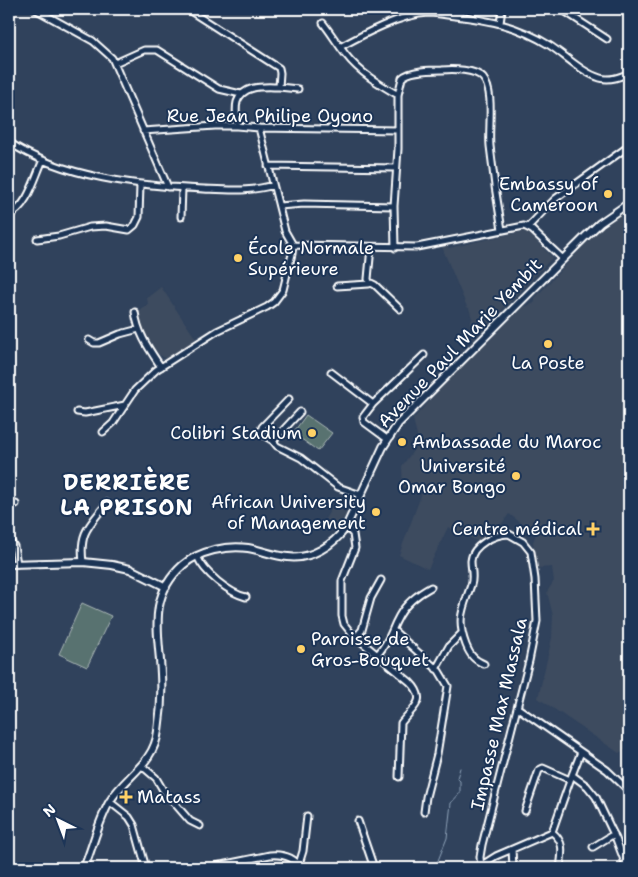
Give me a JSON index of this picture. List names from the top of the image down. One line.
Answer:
{"streets":{"main road":["Avenue Paul Marie Yembit"],"street":["Rue Jean Philipe Oyono","Impasse Max Massala"]},"districts":["DERRIÈRE LA PRISON"],"places":{"other":["Embassy of Cameroon","École Normale Supérieure","La Poste","Colibri Stadium","Ambassade du Maroc","Université Omar Bongo","African University of Management","Paroisse de Gros-Bouquet"],"health":["Centre médical","Matass"]},"north":"top left"}
